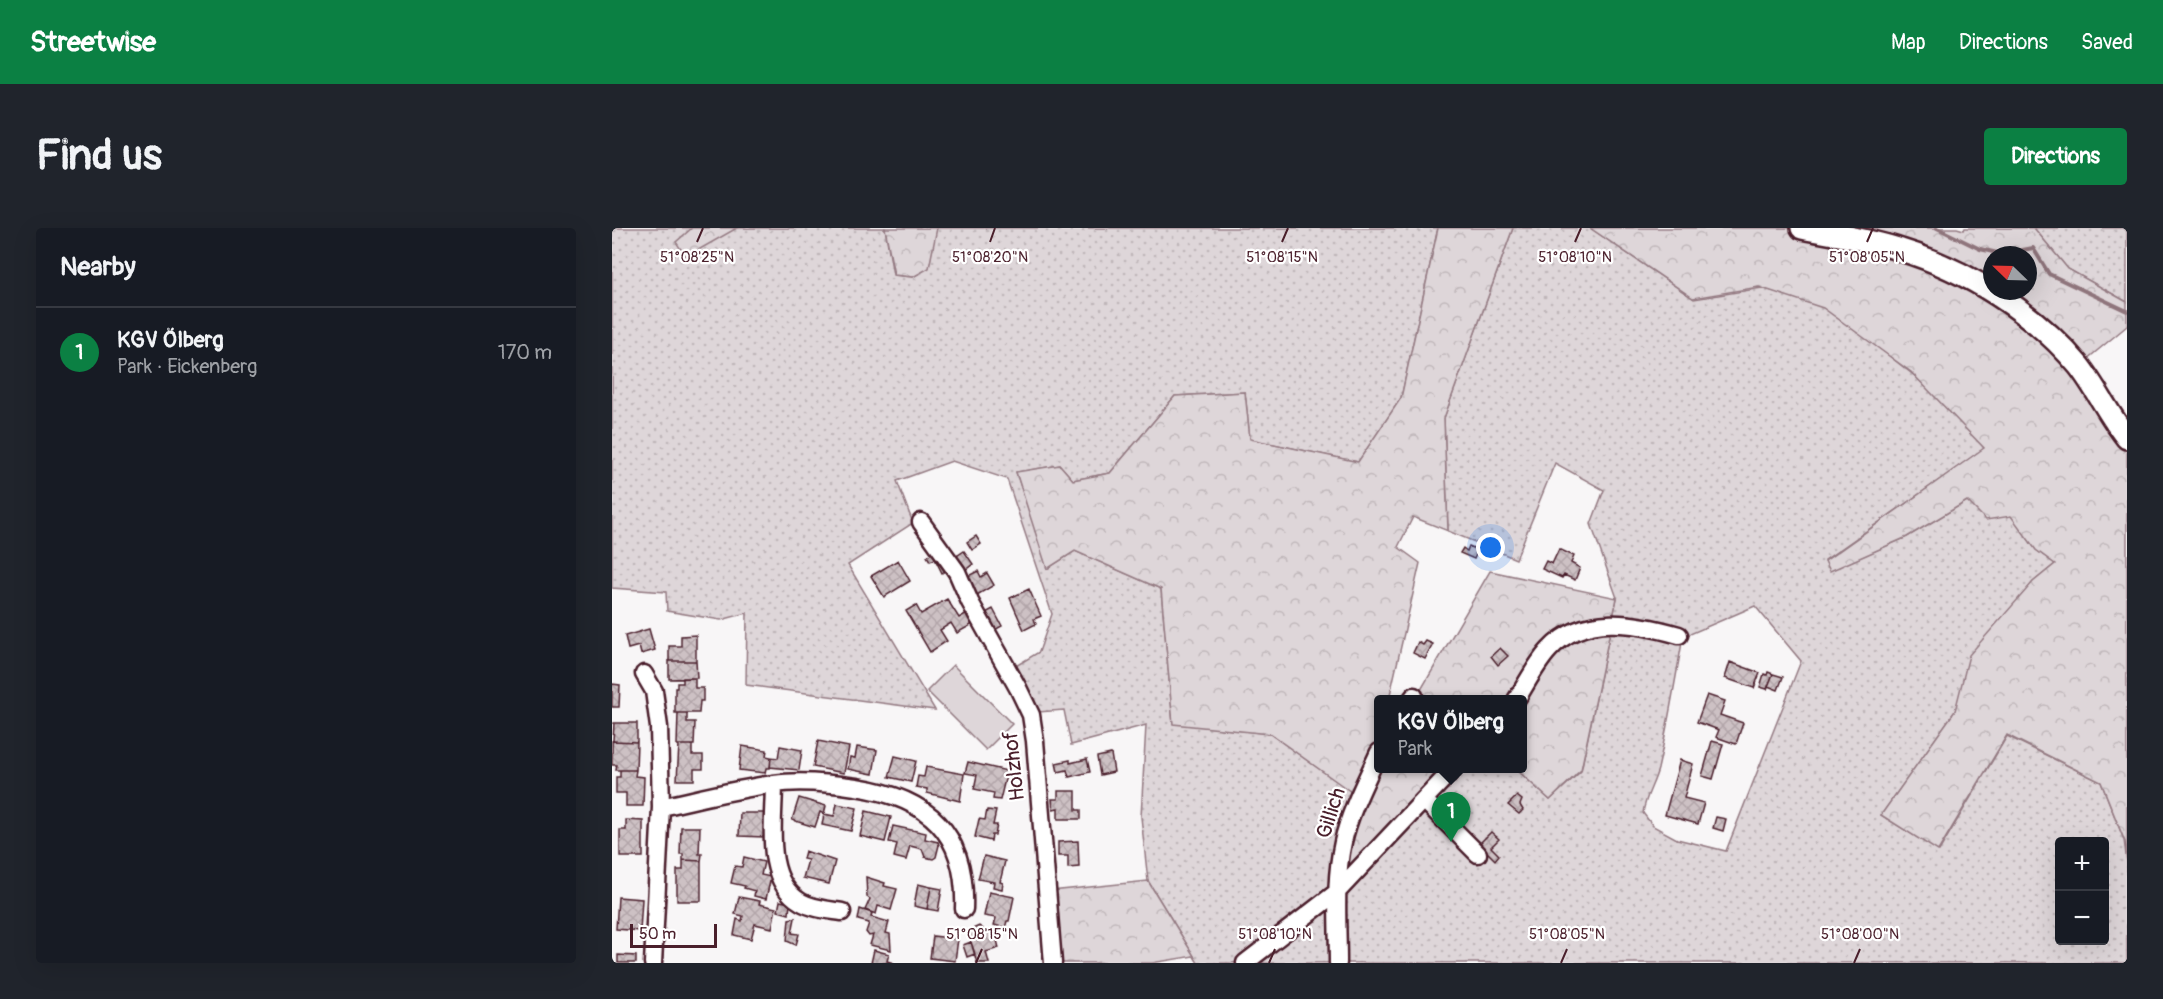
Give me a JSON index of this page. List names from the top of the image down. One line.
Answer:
{"streets":{"street":["Holzhof","Gillich"]},"scale_bar":"50 m","north":"top left","page":{"header":"Streetwise","nav":["Map","Directions","Saved"],"buttons":"Directions","title":"Find us","heading":"Nearby","list":[{"mark":"1","name":"KGV Ölberg","note":"Park · Eickenberg","value":"170 m"}],"popup":["KGV Ölberg","Park"],"pins":"1","map_buttons":["+","−"],"scale":"50 m"},"coordinates":["51°08'25\"N","51°08'20\"N","51°08'15\"N","51°08'10\"N","51°08'05\"N","51°08'00\"N"]}
